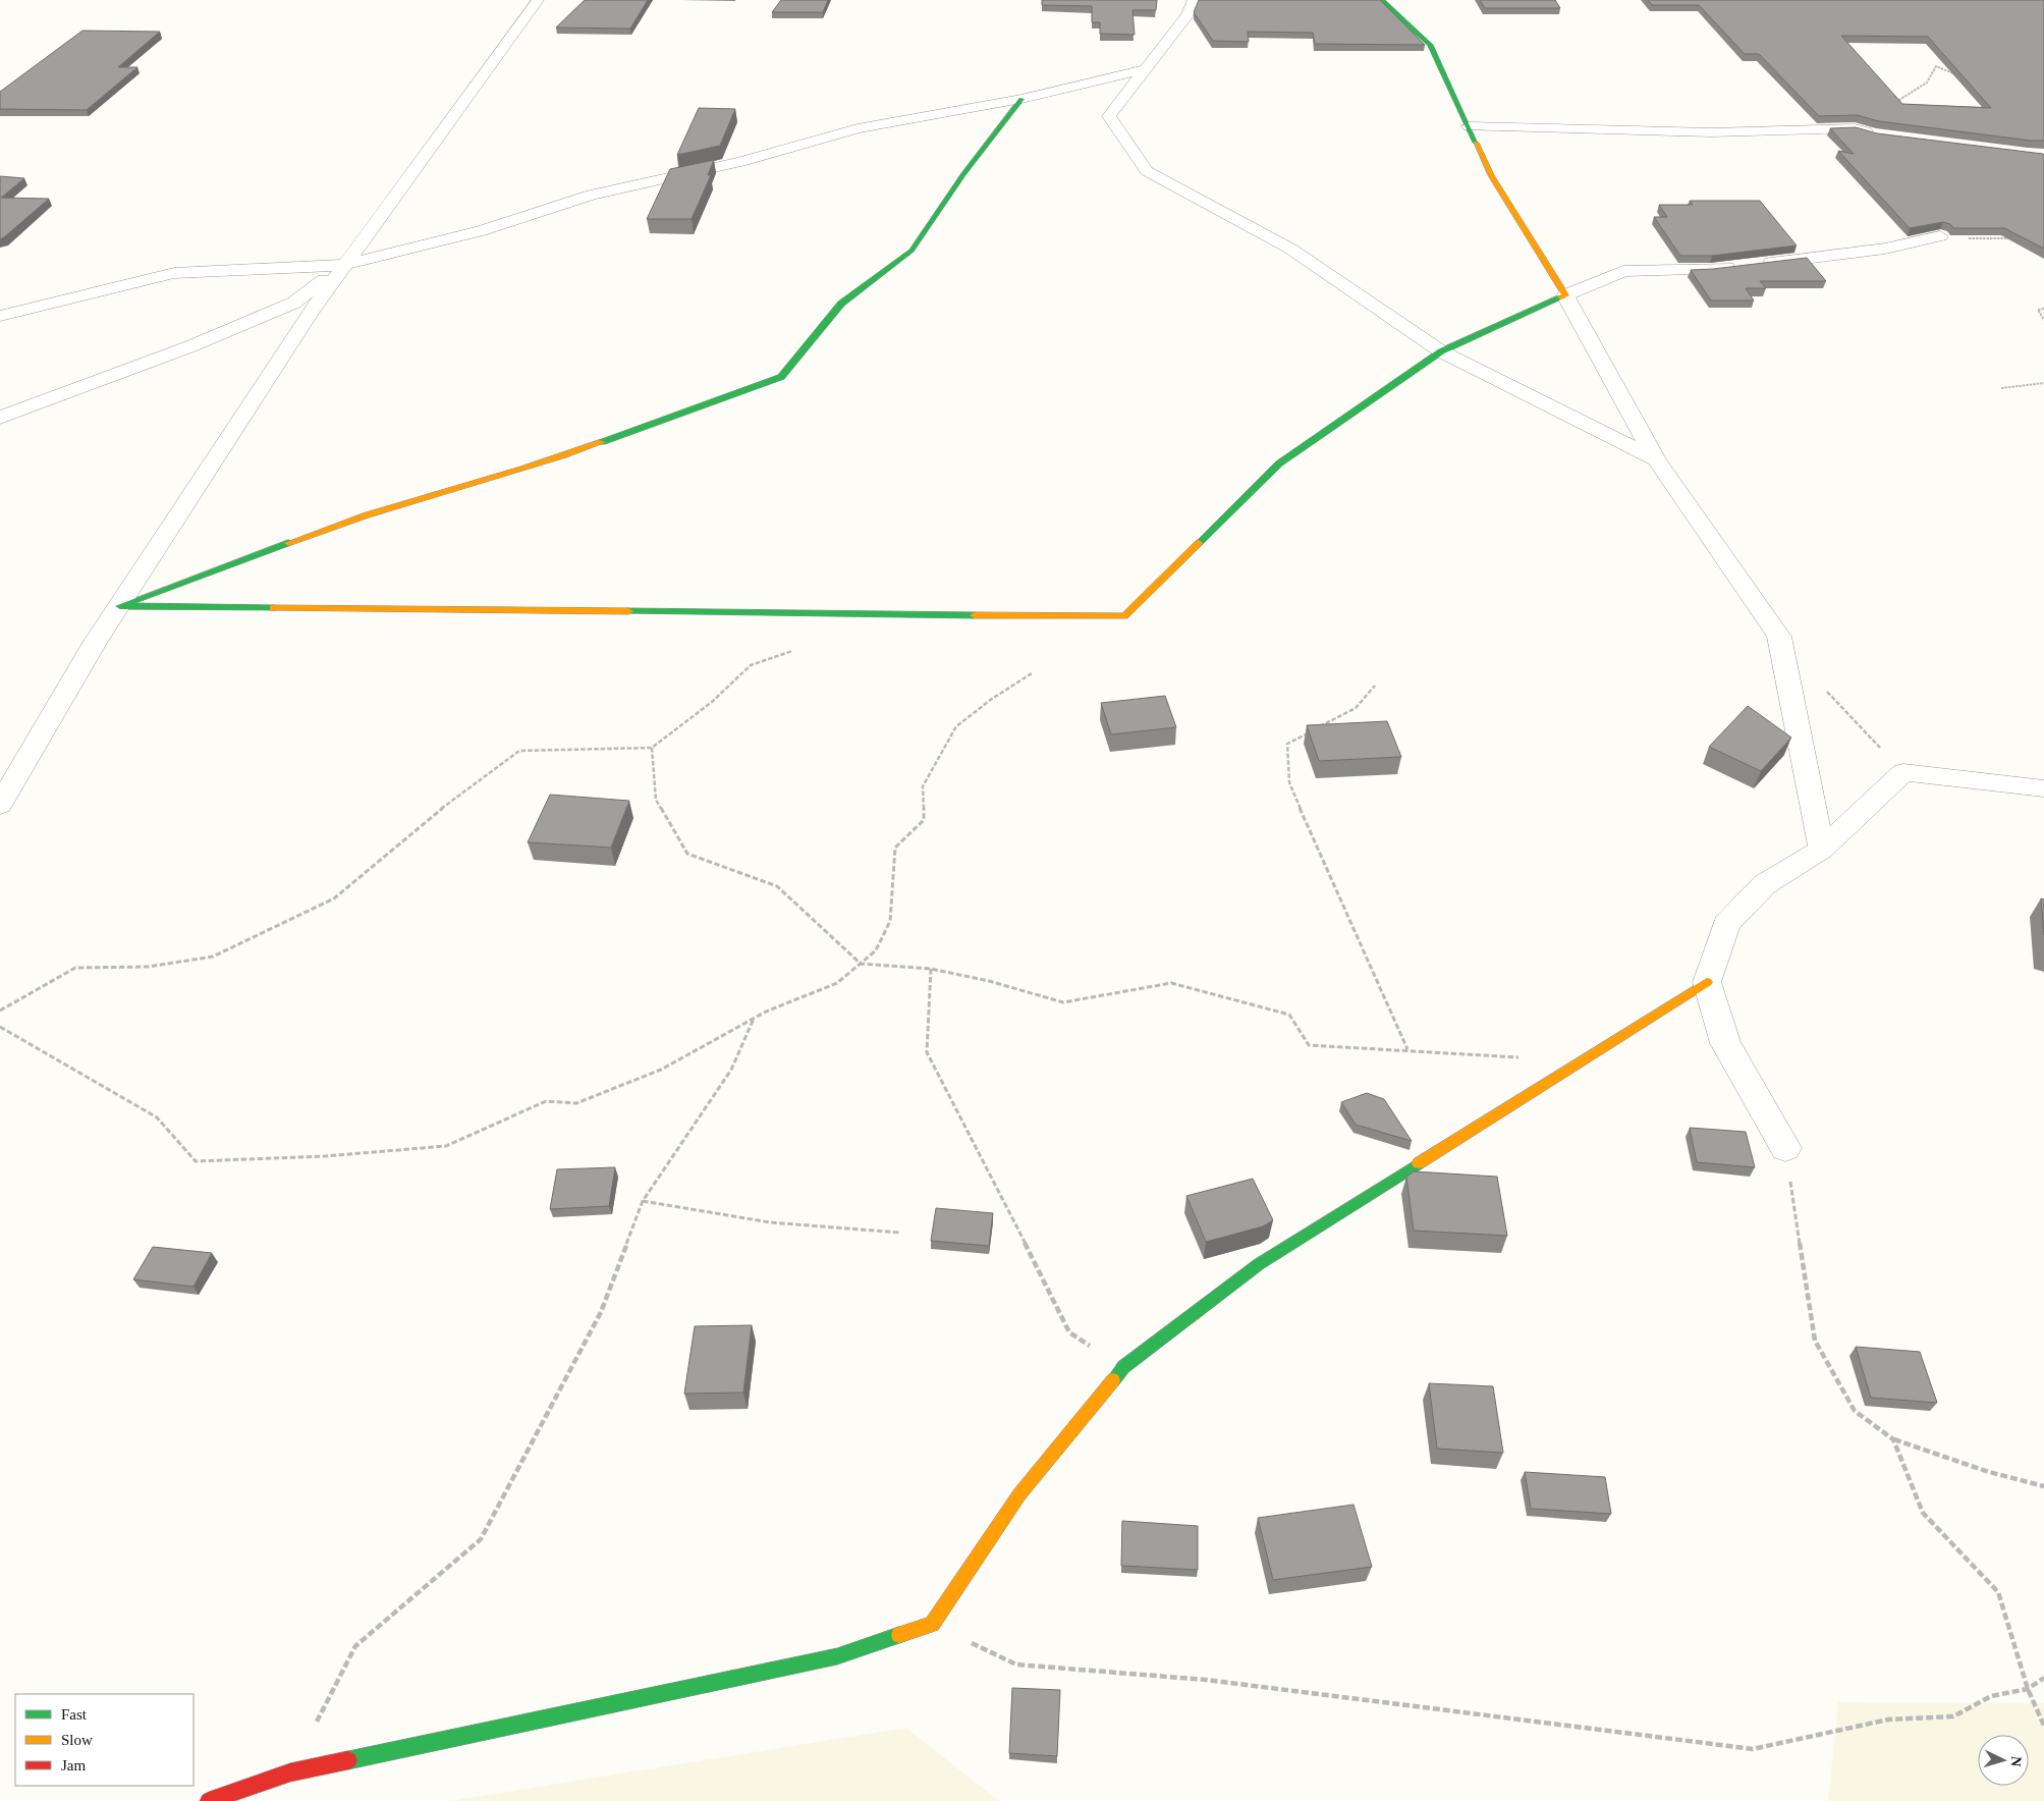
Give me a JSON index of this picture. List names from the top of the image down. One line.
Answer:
{"legend":["Fast","Slow","Jam"],"north":"right"}
